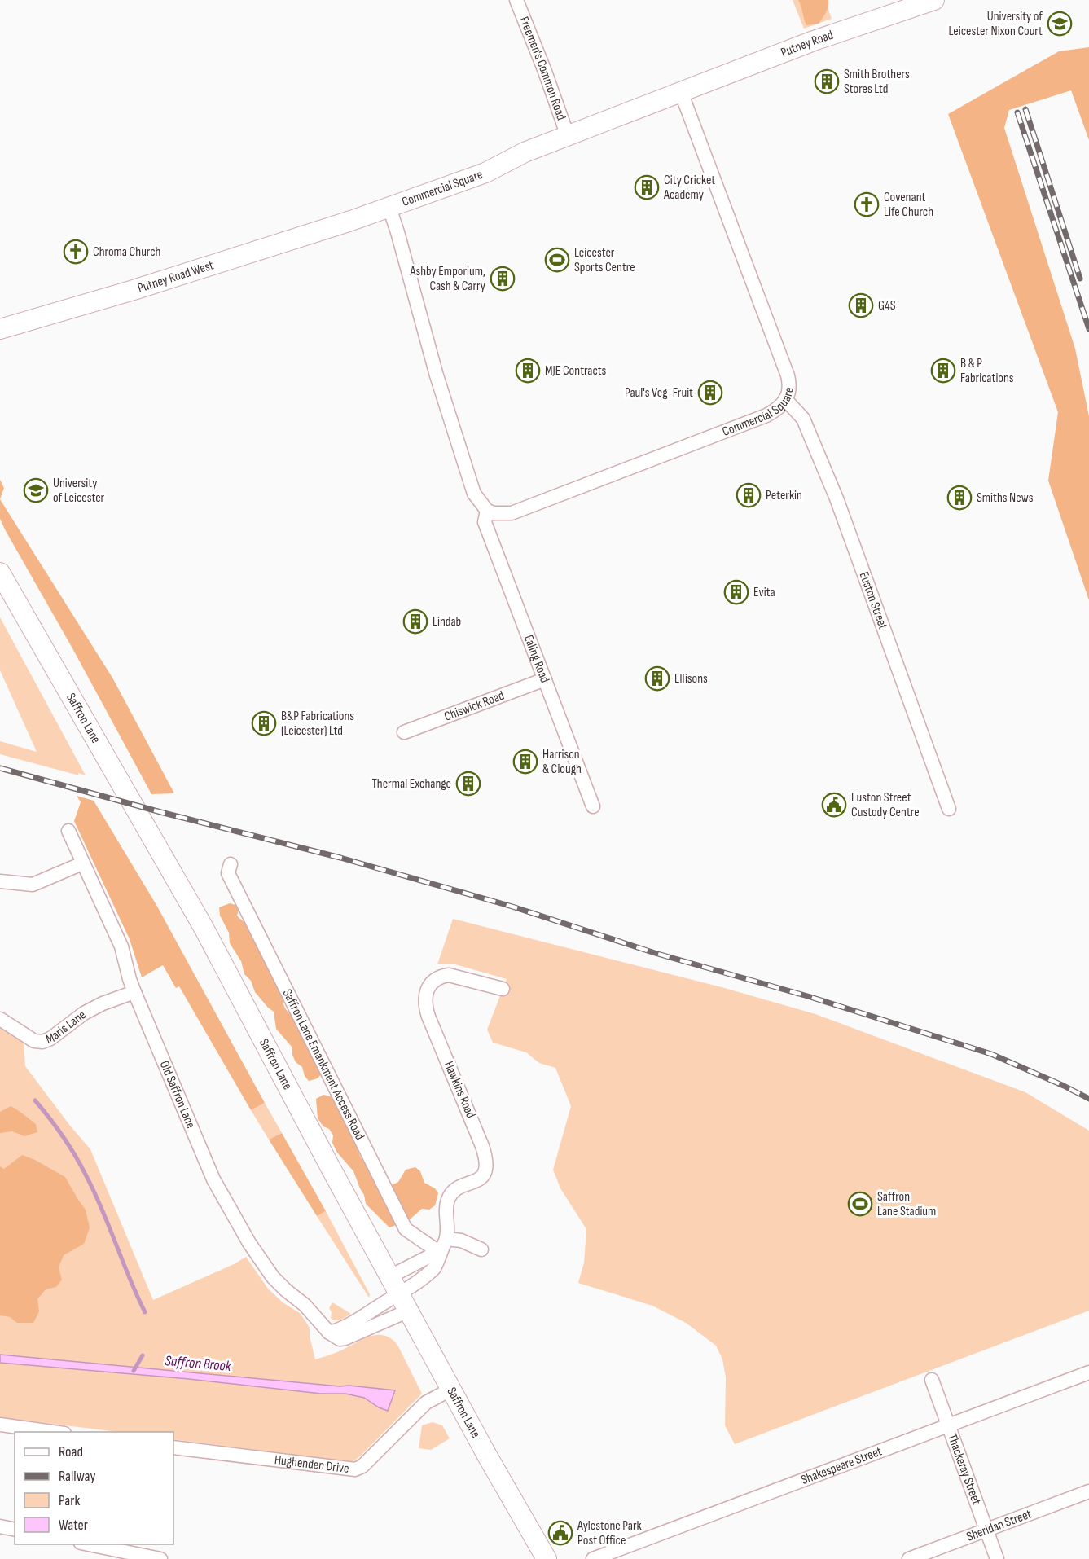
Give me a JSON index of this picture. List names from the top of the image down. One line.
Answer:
{"streets":{"main road":["Putney Road","Commercial Square","Putney Road West","Saffron Lane"],"street":["Freemen's Common Road","Euston Street","Ealing Road","Chiswick Road","Maris Lane","Saffron Lane Emankment Access Road","Hawkins Road","Old Saffron Lane","Hughenden Drive","Shakespeare Street","Thackeray Street","Sheridan Street"]},"crossings":[["Putney Road","Commercial Square"],["Freemen's Common Road","Commercial Square"],["Commercial Square","Putney Road West"],["Commercial Square","Euston Street"],["Commercial Square","Ealing Road"],["Ealing Road","Chiswick Road"],["Saffron Lane","Hawkins Road"],["Saffron Lane","Hughenden Drive"],["Maris Lane","Old Saffron Lane"],["Saffron Lane Emankment Access Road","Hawkins Road"],["Shakespeare Street","Thackeray Street"],["Thackeray Street","Sheridan Street"]],"water":["Saffron Brook"],"places":{"school or university":["University of Leicester Nixon Court","University of Leicester"],"building":["Smith Brothers Stores Ltd","City Cricket Academy","Ashby Emporium, Cash & Carry","G4S","MJE Contracts","B & P Fabrications","Paul's Veg-Fruit","Peterkin","Smiths News","Evita","Lindab","Ellisons","B&P Fabrications (Leicester) Ltd","Harrison & Clough","Thermal Exchange"],"church":["Covenant Life Church","Chroma Church"],"sports":["Leicester Sports Centre","Saffron Lane Stadium"],"public building":["Euston Street Custody Centre","Aylestone Park Post Office"]},"legend":["Road","Railway","Park","Water"]}
